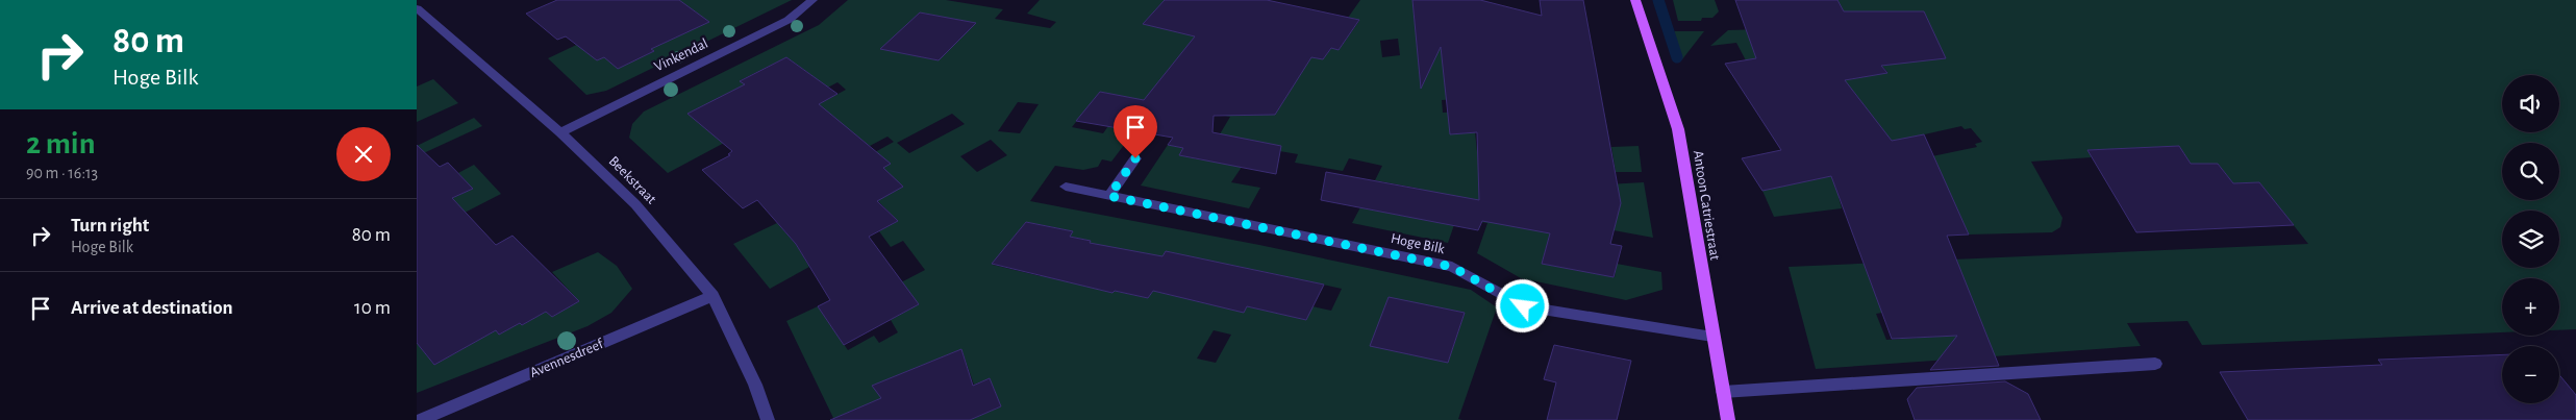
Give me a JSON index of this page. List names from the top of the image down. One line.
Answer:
{"streets":{"main road":["Antoon Catriestraat"],"street":["Vinkendal","Beekstraat","Hoge Bilk","Avennesdreef"]},"crossings":[["Vinkendal","Beekstraat"],["Beekstraat","Avennesdreef"],["Antoon Catriestraat","Hoge Bilk"]],"page":{"turn":["80 m","Hoge Bilk"],"map_buttons":["+","−"],"heading":["2 min","90 m · 16:13"],"list":[{"name":"Turn right","note":"Hoge Bilk","value":"80 m"},{"name":"Arrive at destination","value":"10 m"}]}}
